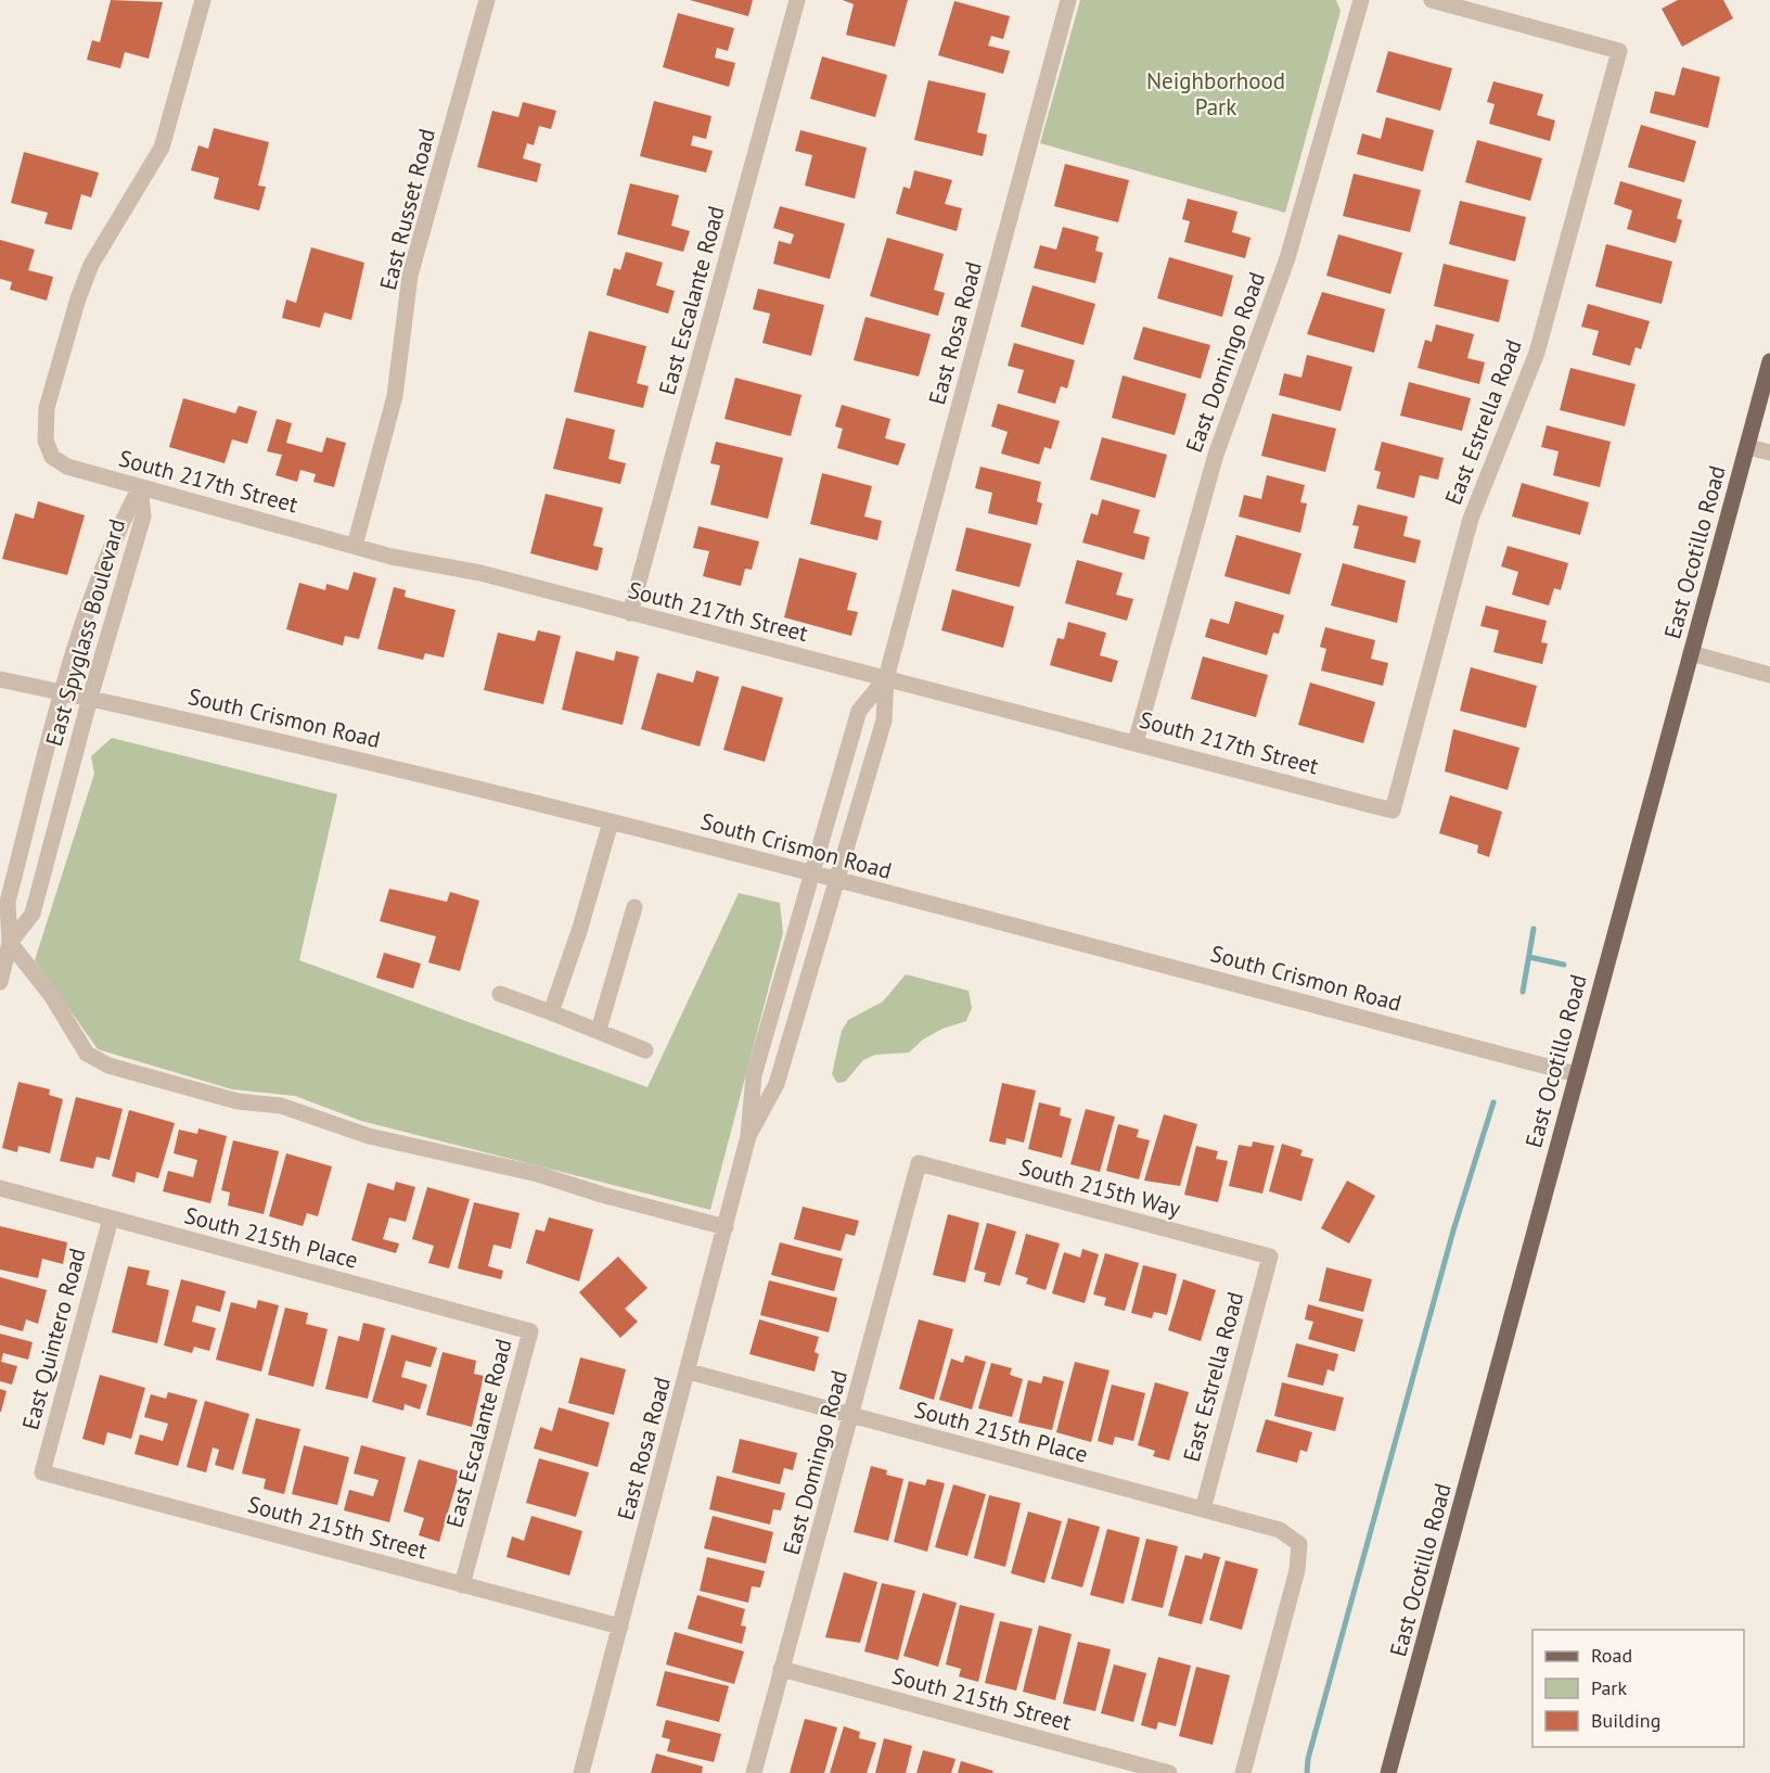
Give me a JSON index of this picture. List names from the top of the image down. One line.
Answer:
{"streets":{"main road":["East Ocotillo Road"],"street":["East Russet Road","East Escalante Road","East Rosa Road","East Domingo Road","East Estrella Road","South 217th Street","East Spyglass Boulevard","South Crismon Road","South 215th Way","South 215th Place","East Quintero Road","South 215th Street"]},"crossings":[["East Russet Road","South 217th Street"],["East Escalante Road","South 217th Street"],["East Escalante Road","South 215th Place"],["East Escalante Road","South 215th Street"],["East Rosa Road","South 217th Street"],["East Rosa Road","South Crismon Road"],["East Rosa Road","South 215th Place"],["East Rosa Road","South 215th Street"],["East Domingo Road","South 217th Street"],["East Domingo Road","South 215th Way"],["East Domingo Road","South 215th Place"],["East Domingo Road","South 215th Street"],["East Estrella Road","South 217th Street"],["East Estrella Road","South 215th Way"],["East Estrella Road","South 215th Place"],["South 217th Street","East Spyglass Boulevard"],["East Ocotillo Road","South Crismon Road"],["East Spyglass Boulevard","South Crismon Road"],["South 215th Place","East Quintero Road"],["East Quintero Road","South 215th Street"]],"parks":["Neighborhood Park"],"legend":["Road","Park","Building"]}
